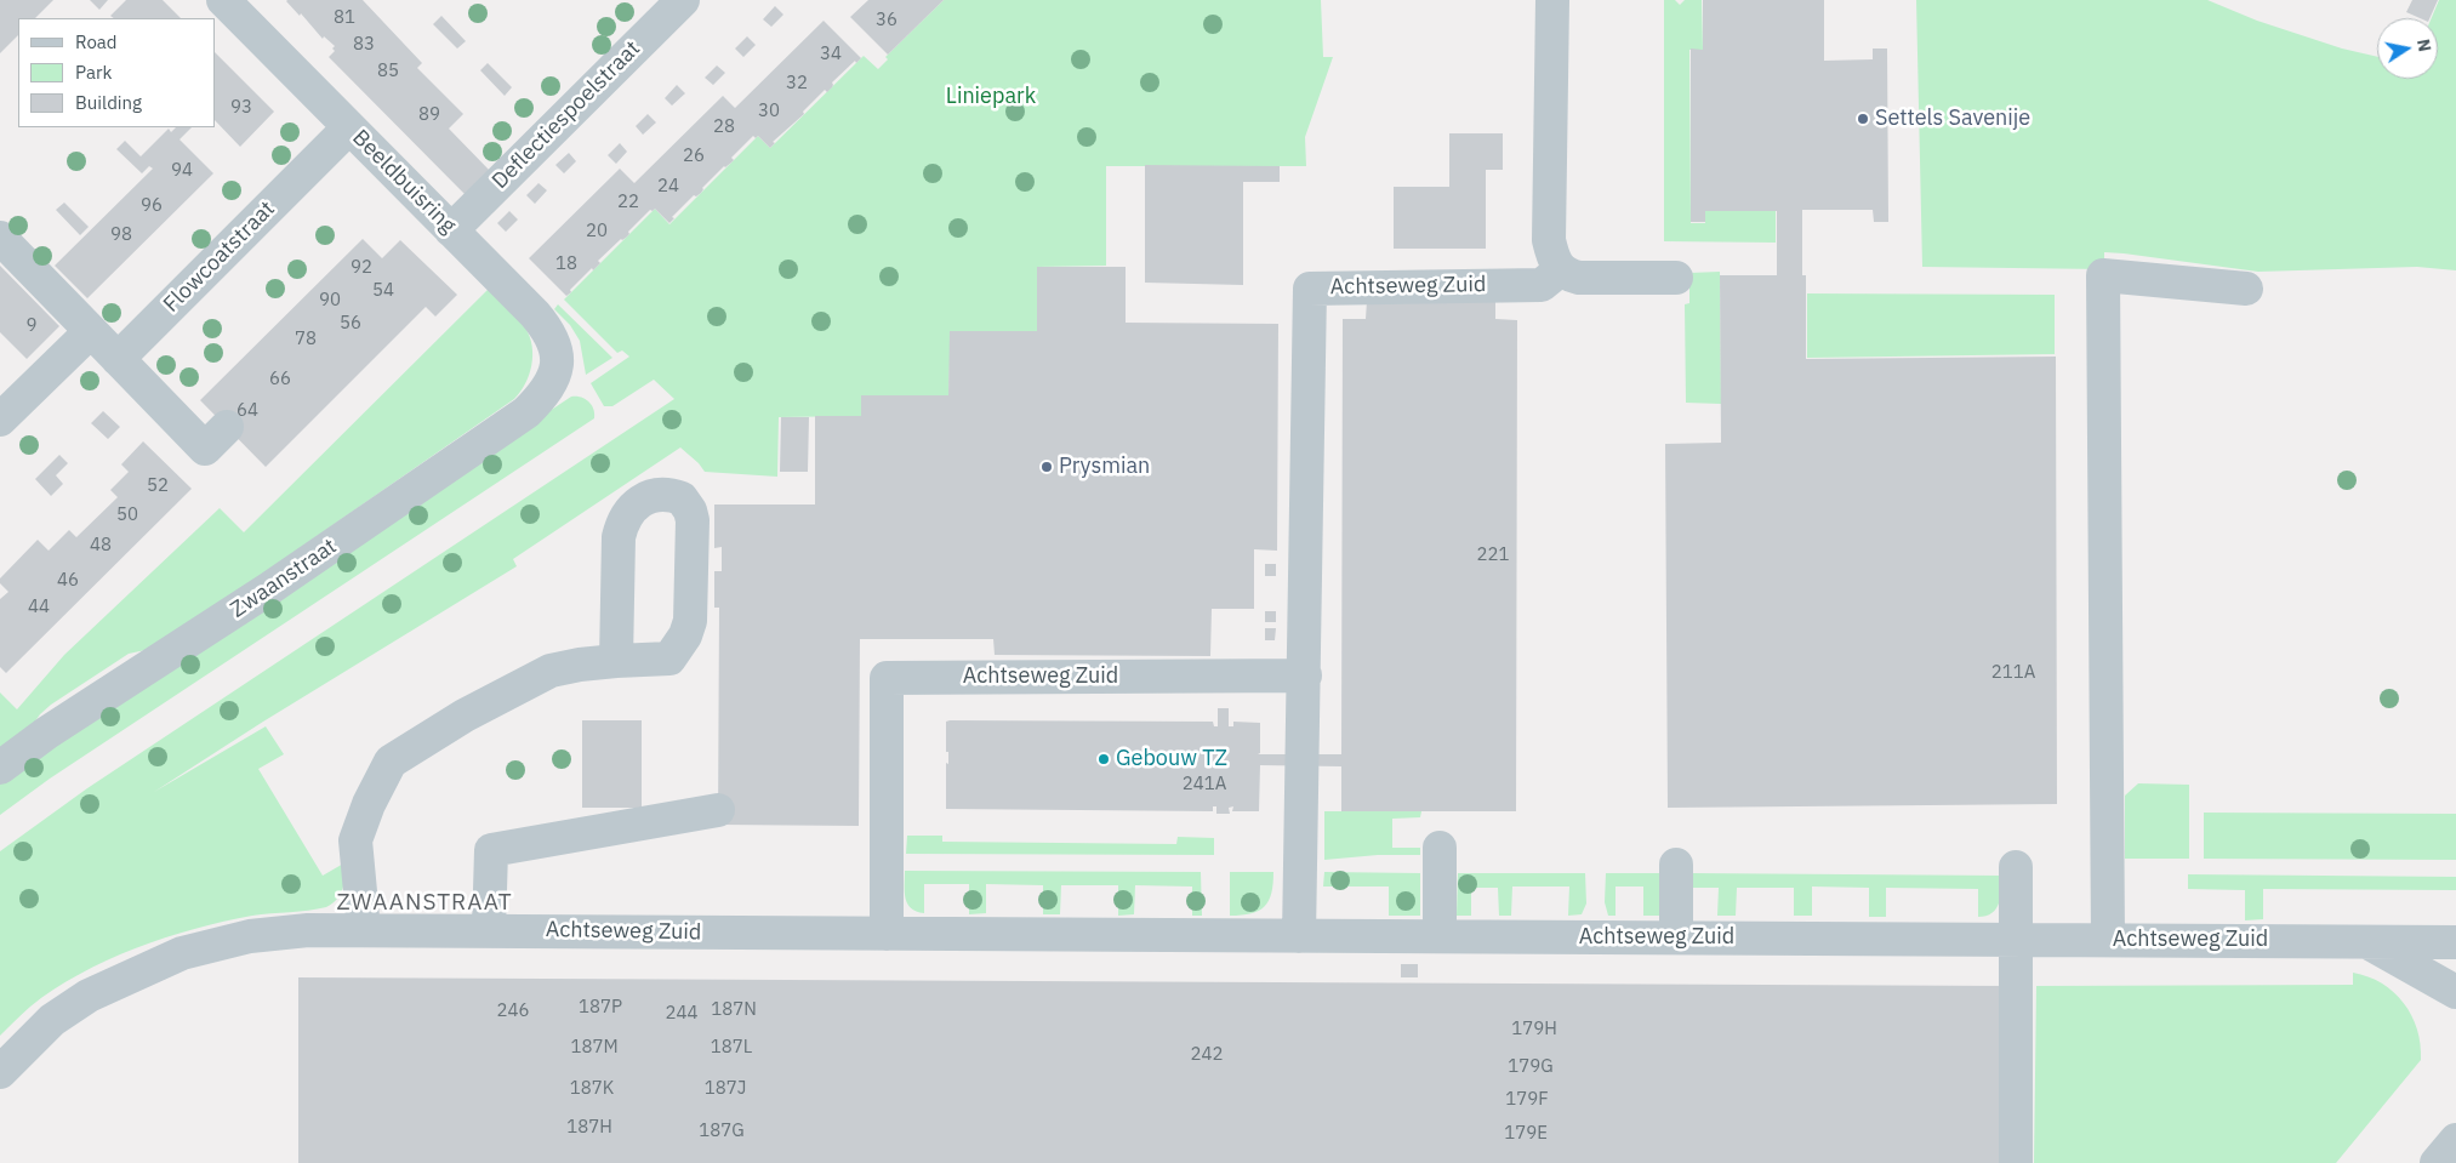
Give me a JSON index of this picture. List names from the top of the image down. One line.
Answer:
{"streets":{"street":["Deflectiespoelstraat","Beeldbuisring","Flowcoatstraat","Achtseweg Zuid","Zwaanstraat"]},"crossings":[["Deflectiespoelstraat","Beeldbuisring"],["Beeldbuisring","Flowcoatstraat"],["Beeldbuisring","Zwaanstraat"]],"districts":["ZWAANSTRAAT"],"parks":["Liniepark"],"places":["Settels Savenije","Prysmian","Gebouw TZ"],"house_numbers":["81","36","83","34","85","32","93","30","89","28","26","94","24","22","96","20","98","18","92","54","90","56","9","78","66","64","52","50","48","221","46","44","211A","241A","187P","187N","246","244","179H","187M","187L","242","179G","187K","187J","179F","187H","187G","179E"],"legend":["Road","Park","Building"],"north":"right"}
